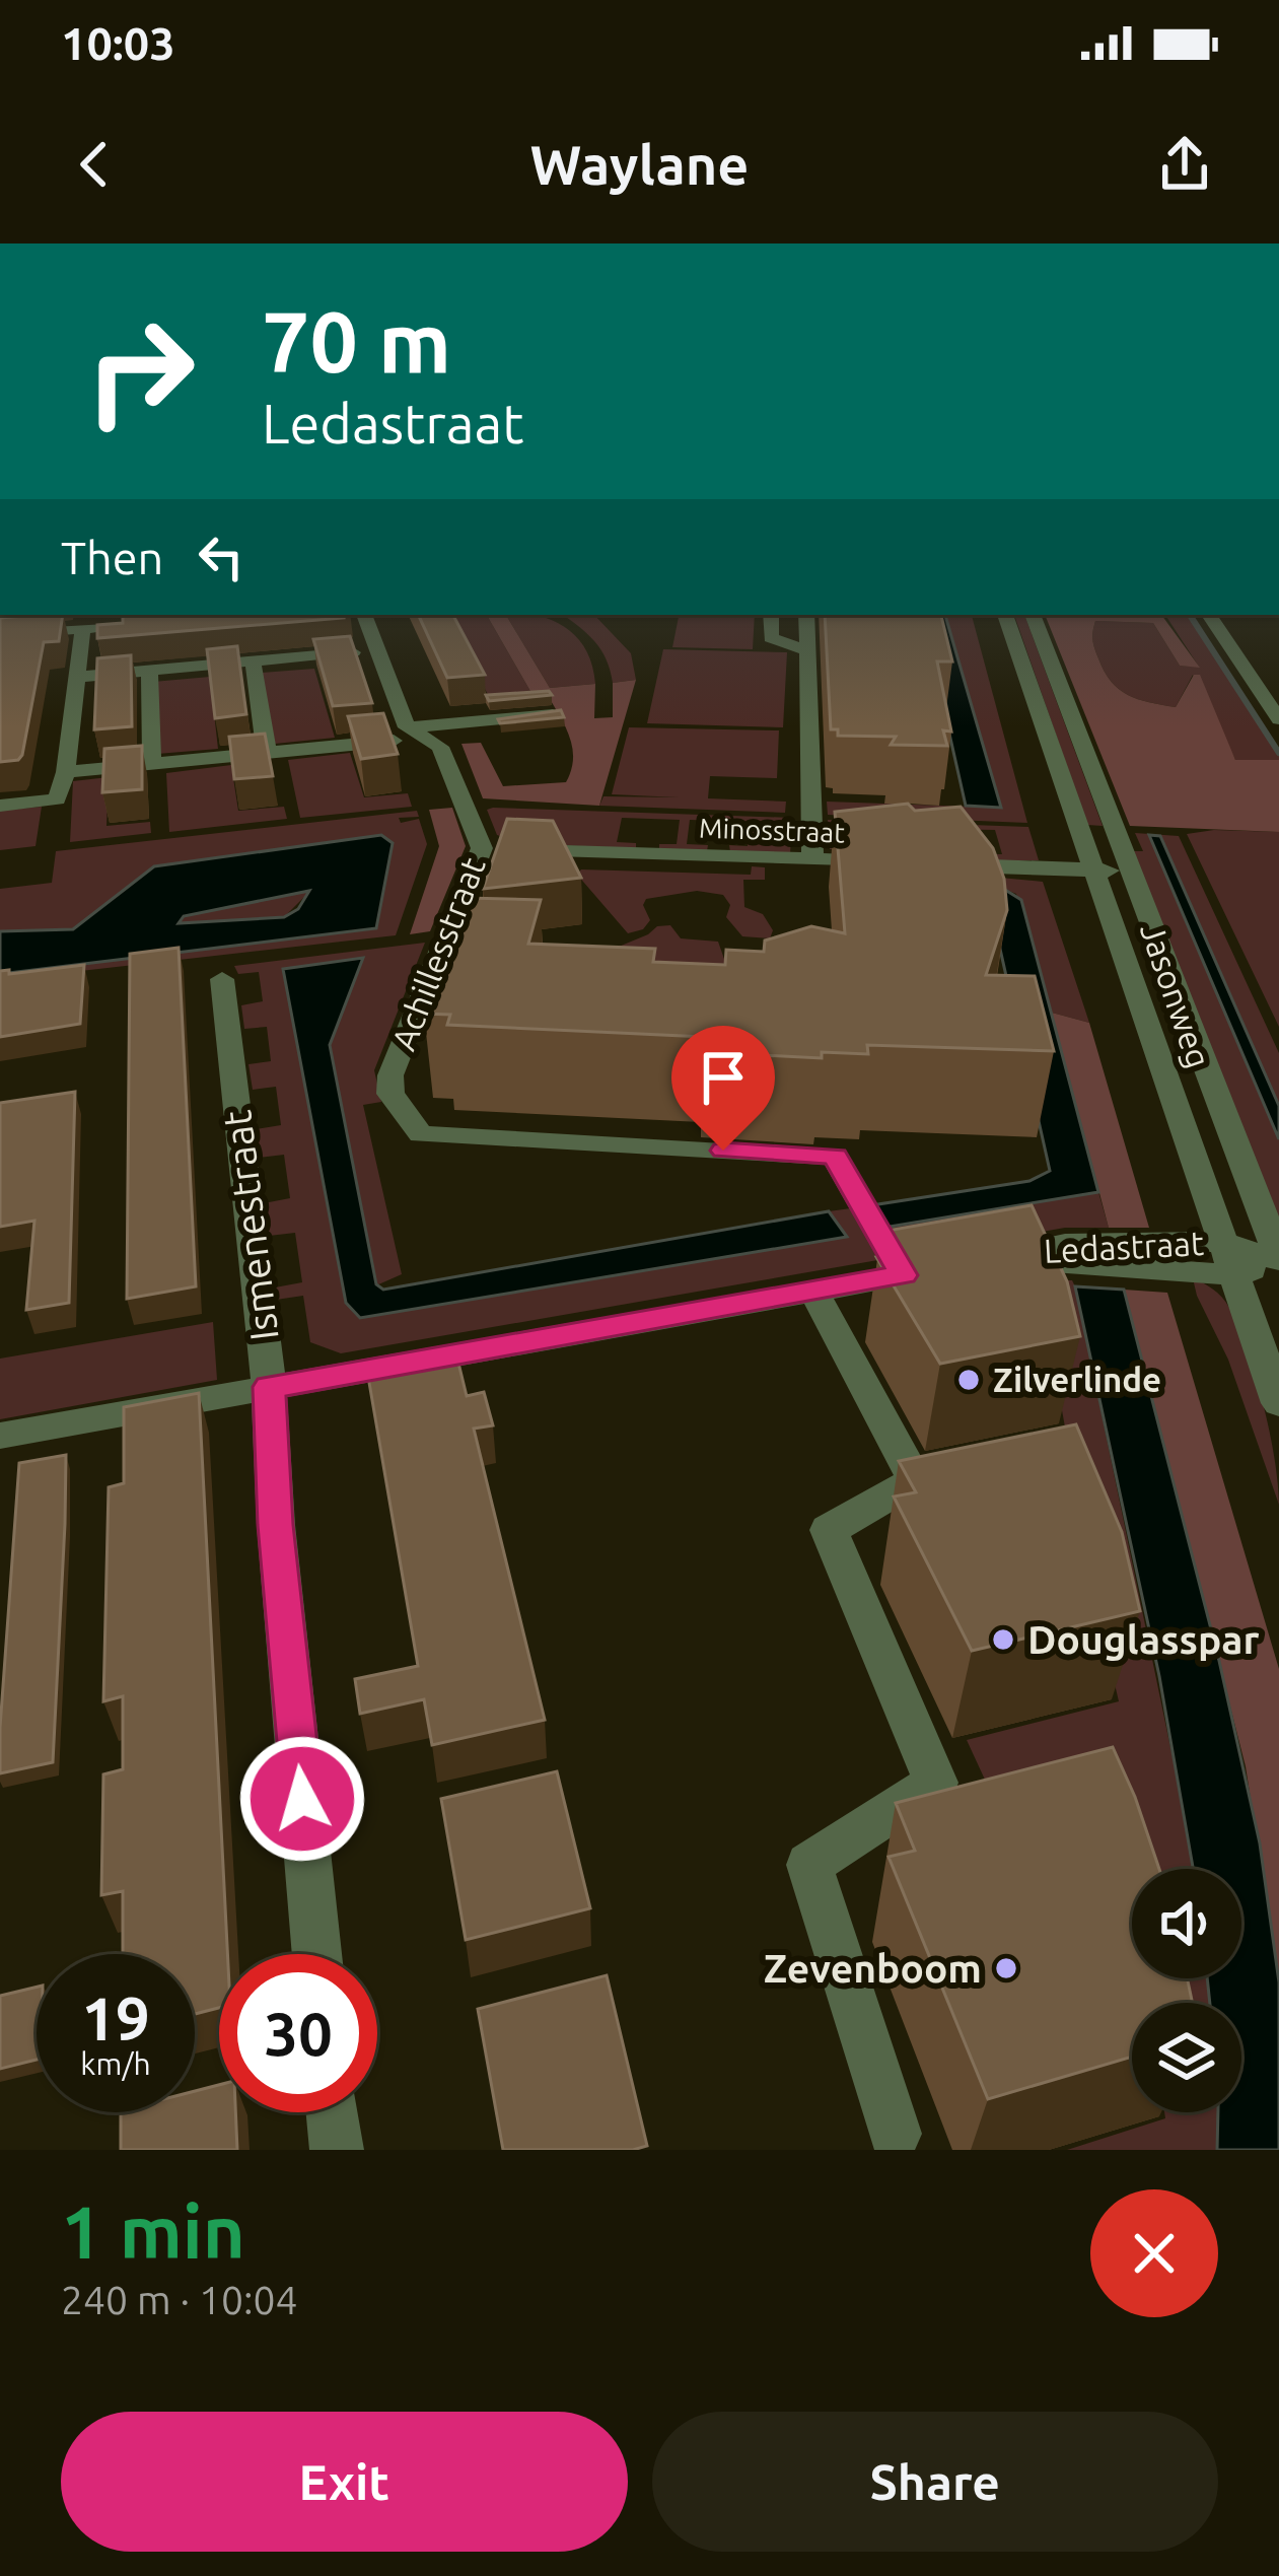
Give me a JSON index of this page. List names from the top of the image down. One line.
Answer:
{"streets":{"street":["Minosstraat","Achillesstraat","Jasonweg","Ismenestraat","Ledastraat"]},"crossings":[["Minosstraat","Achillesstraat"],["Achillesstraat","Ledastraat"],["Jasonweg","Ledastraat"],["Ismenestraat","Ledastraat"]],"places":["Zilverlinde","Douglasspar","Zevenboom"],"page":{"status":"10:03","header":"Waylane","turn":["70 m","Ledastraat"],"then":"Then","speed":"19 km/h","limit":"30","heading":["1 min","240 m · 10:04"],"buttons":["Exit","Share"]}}
